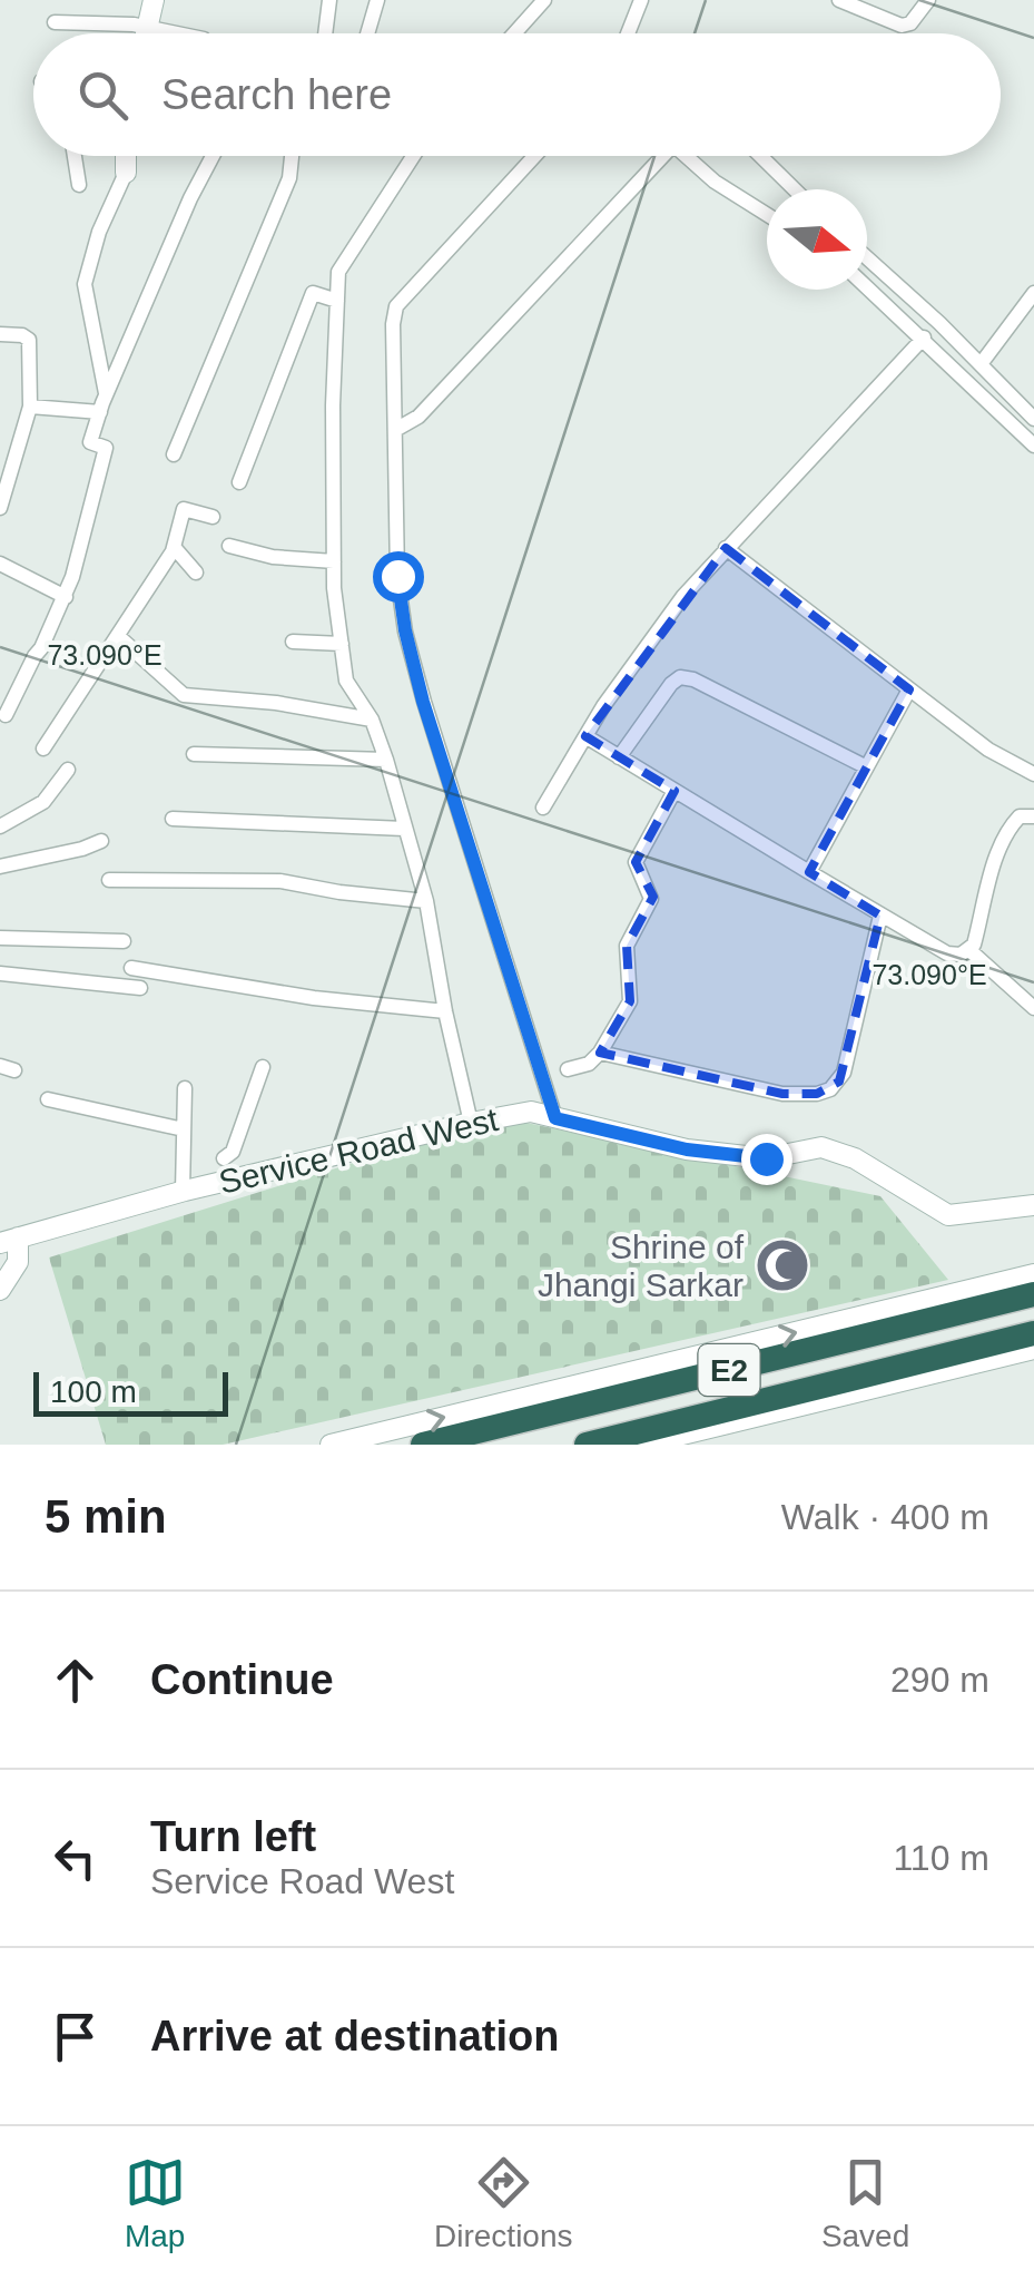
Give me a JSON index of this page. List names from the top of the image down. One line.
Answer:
{"streets":{"highway":["E2"],"street":["Service Road West"]},"places":{"mosque":["Shrine of Jhangi Sarkar"]},"scale_bar":"100 m","north":"right","page":{"search":"Search here","scale":"100 m","heading":["5 min","Walk · 400 m"],"list":[["Continue","290 m"],["Turn left","Service Road West","110 m"],"Arrive at destination"],"nav":["Map","Directions","Saved"]},"coordinates":["73.090°E"]}
